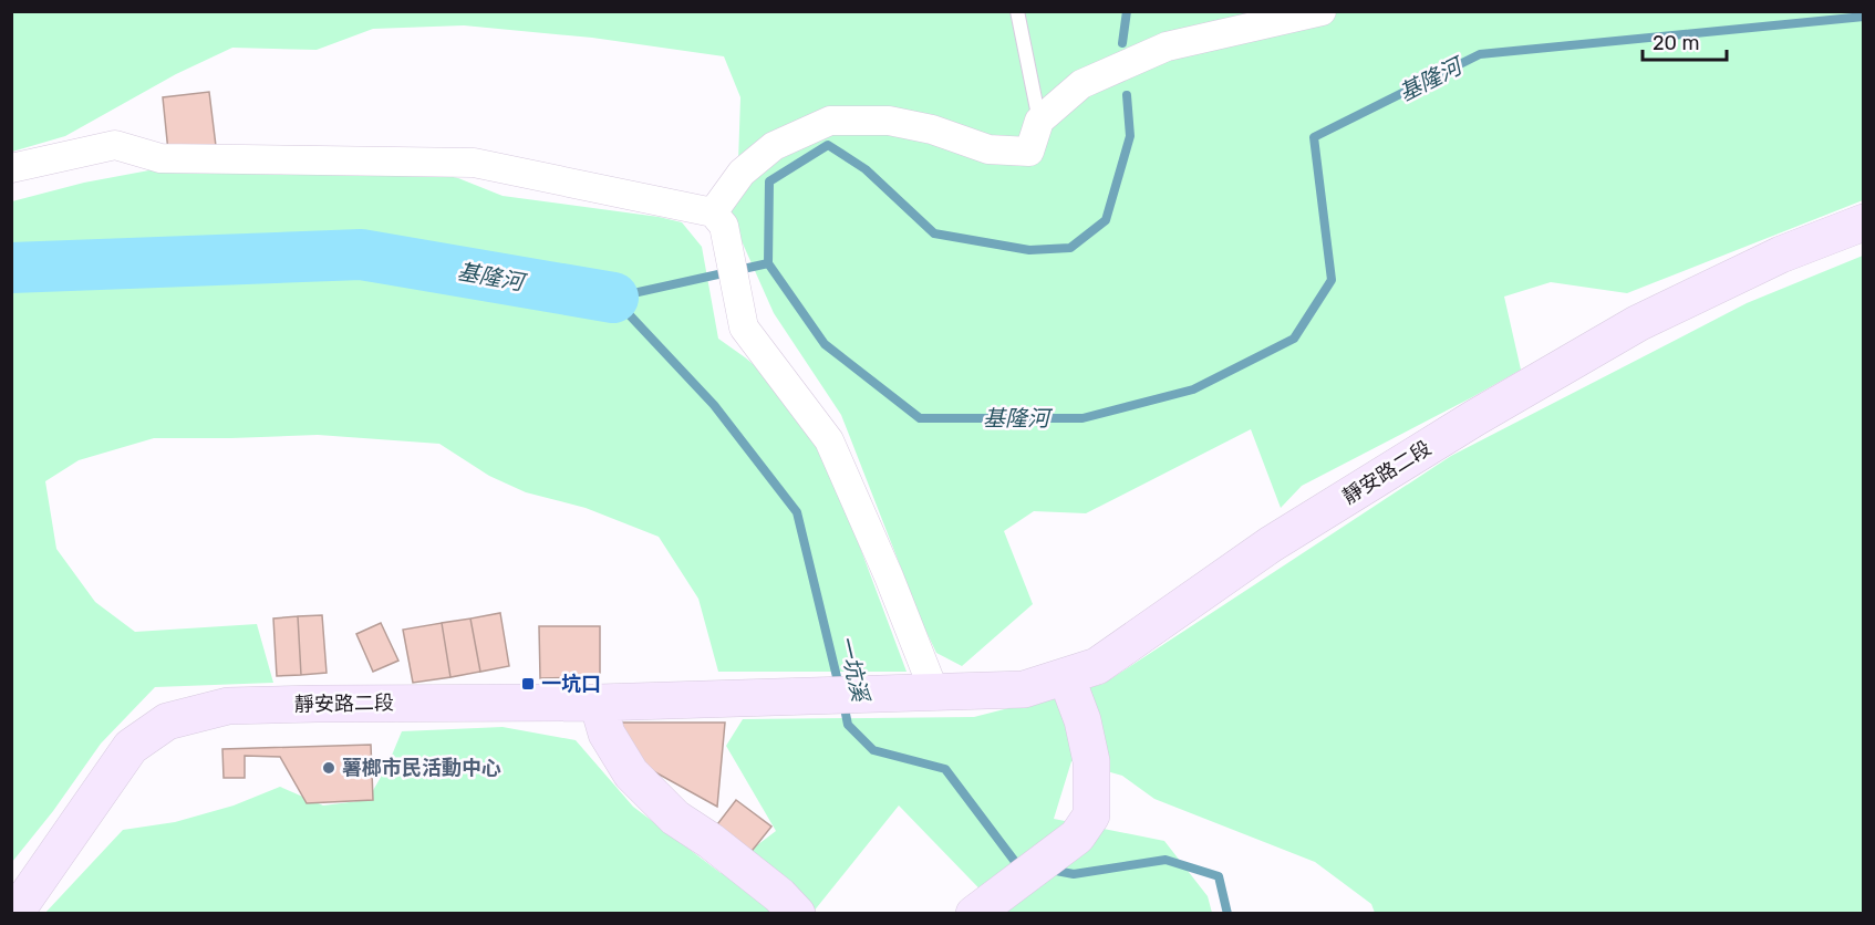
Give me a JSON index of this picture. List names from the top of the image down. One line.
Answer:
{"streets":{"main road":["靜安路二段"]},"water":["基隆河","一坑溪"],"places":{"transit":["一坑口"],"other":["薯榔市民活動中心"]},"scale_bar":"20 m"}
